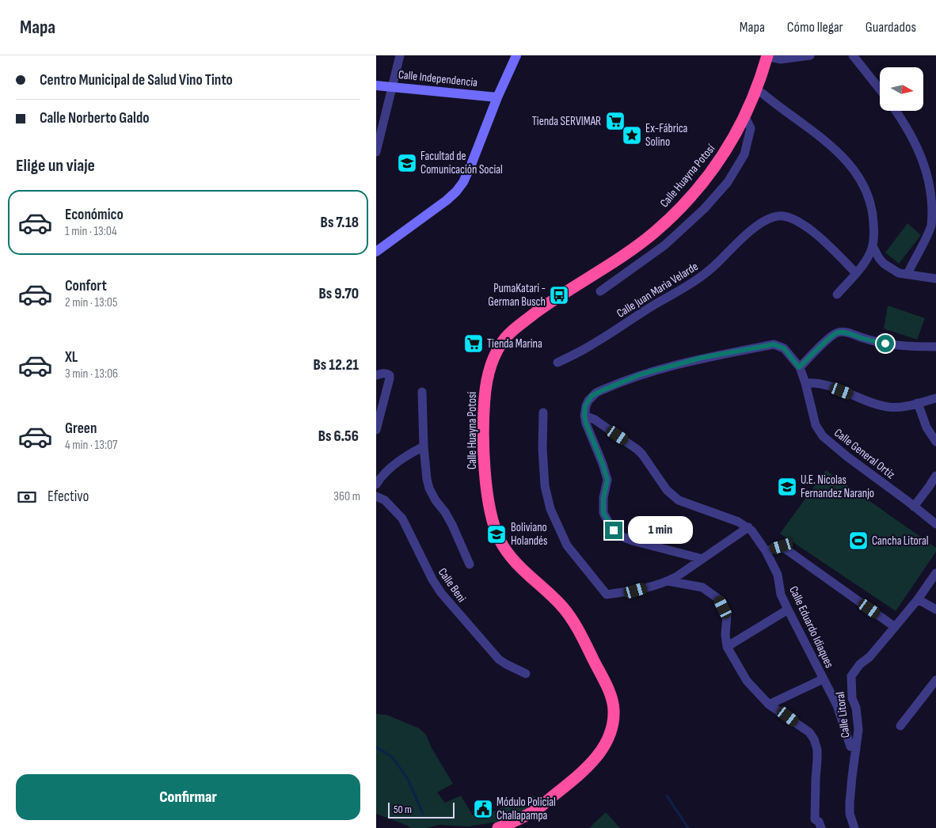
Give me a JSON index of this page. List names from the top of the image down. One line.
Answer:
{"streets":{"highway":["Calle Huayna Potosí"],"main road":["Calle Independencia"],"street":["Calle Juan Maria Velarde","Calle General Ortiz","Calle Beni","Calle Eduardo Idiaques","Calle Litoral"]},"crossings":[["Calle General Ortiz","Calle Eduardo Idiaques"],["Calle Eduardo Idiaques","Calle Litoral"]],"places":{"supermarket":["Tienda SERVIMAR","Tienda Marina"],"place":["Ex-Fábrica Solino"],"school or university":["Facultad de Comunicación Social","U.E. Nicolas Fernandez Naranjo","Boliviano Holandés"],"bus stop":["PumaKatari - German Busch"],"sports":["Cancha Litoral"],"public building":["Módulo Policial Challapampa"]},"scale_bar":"50 m","north":"right","page":{"header":"Mapa","nav":["Mapa","Cómo llegar","Guardados"],"banner":["Centro Municipal de Salud Vino Tinto","Calle Norberto Galdo"],"heading":"Elige un viaje","list":[{"name":"Económico","note":"1 min · 13:04","value":"Bs 7.18"},{"name":"Confort","note":"2 min · 13:05","value":"Bs 9.70"},{"name":"XL","note":"3 min · 13:06","value":"Bs 12.21"},{"name":"Green","note":"4 min · 13:07","value":"Bs 6.56"}],"pay":["Efectivo","360 m"],"bubble":"1 min","buttons":"Confirmar","scale":"50 m"}}
